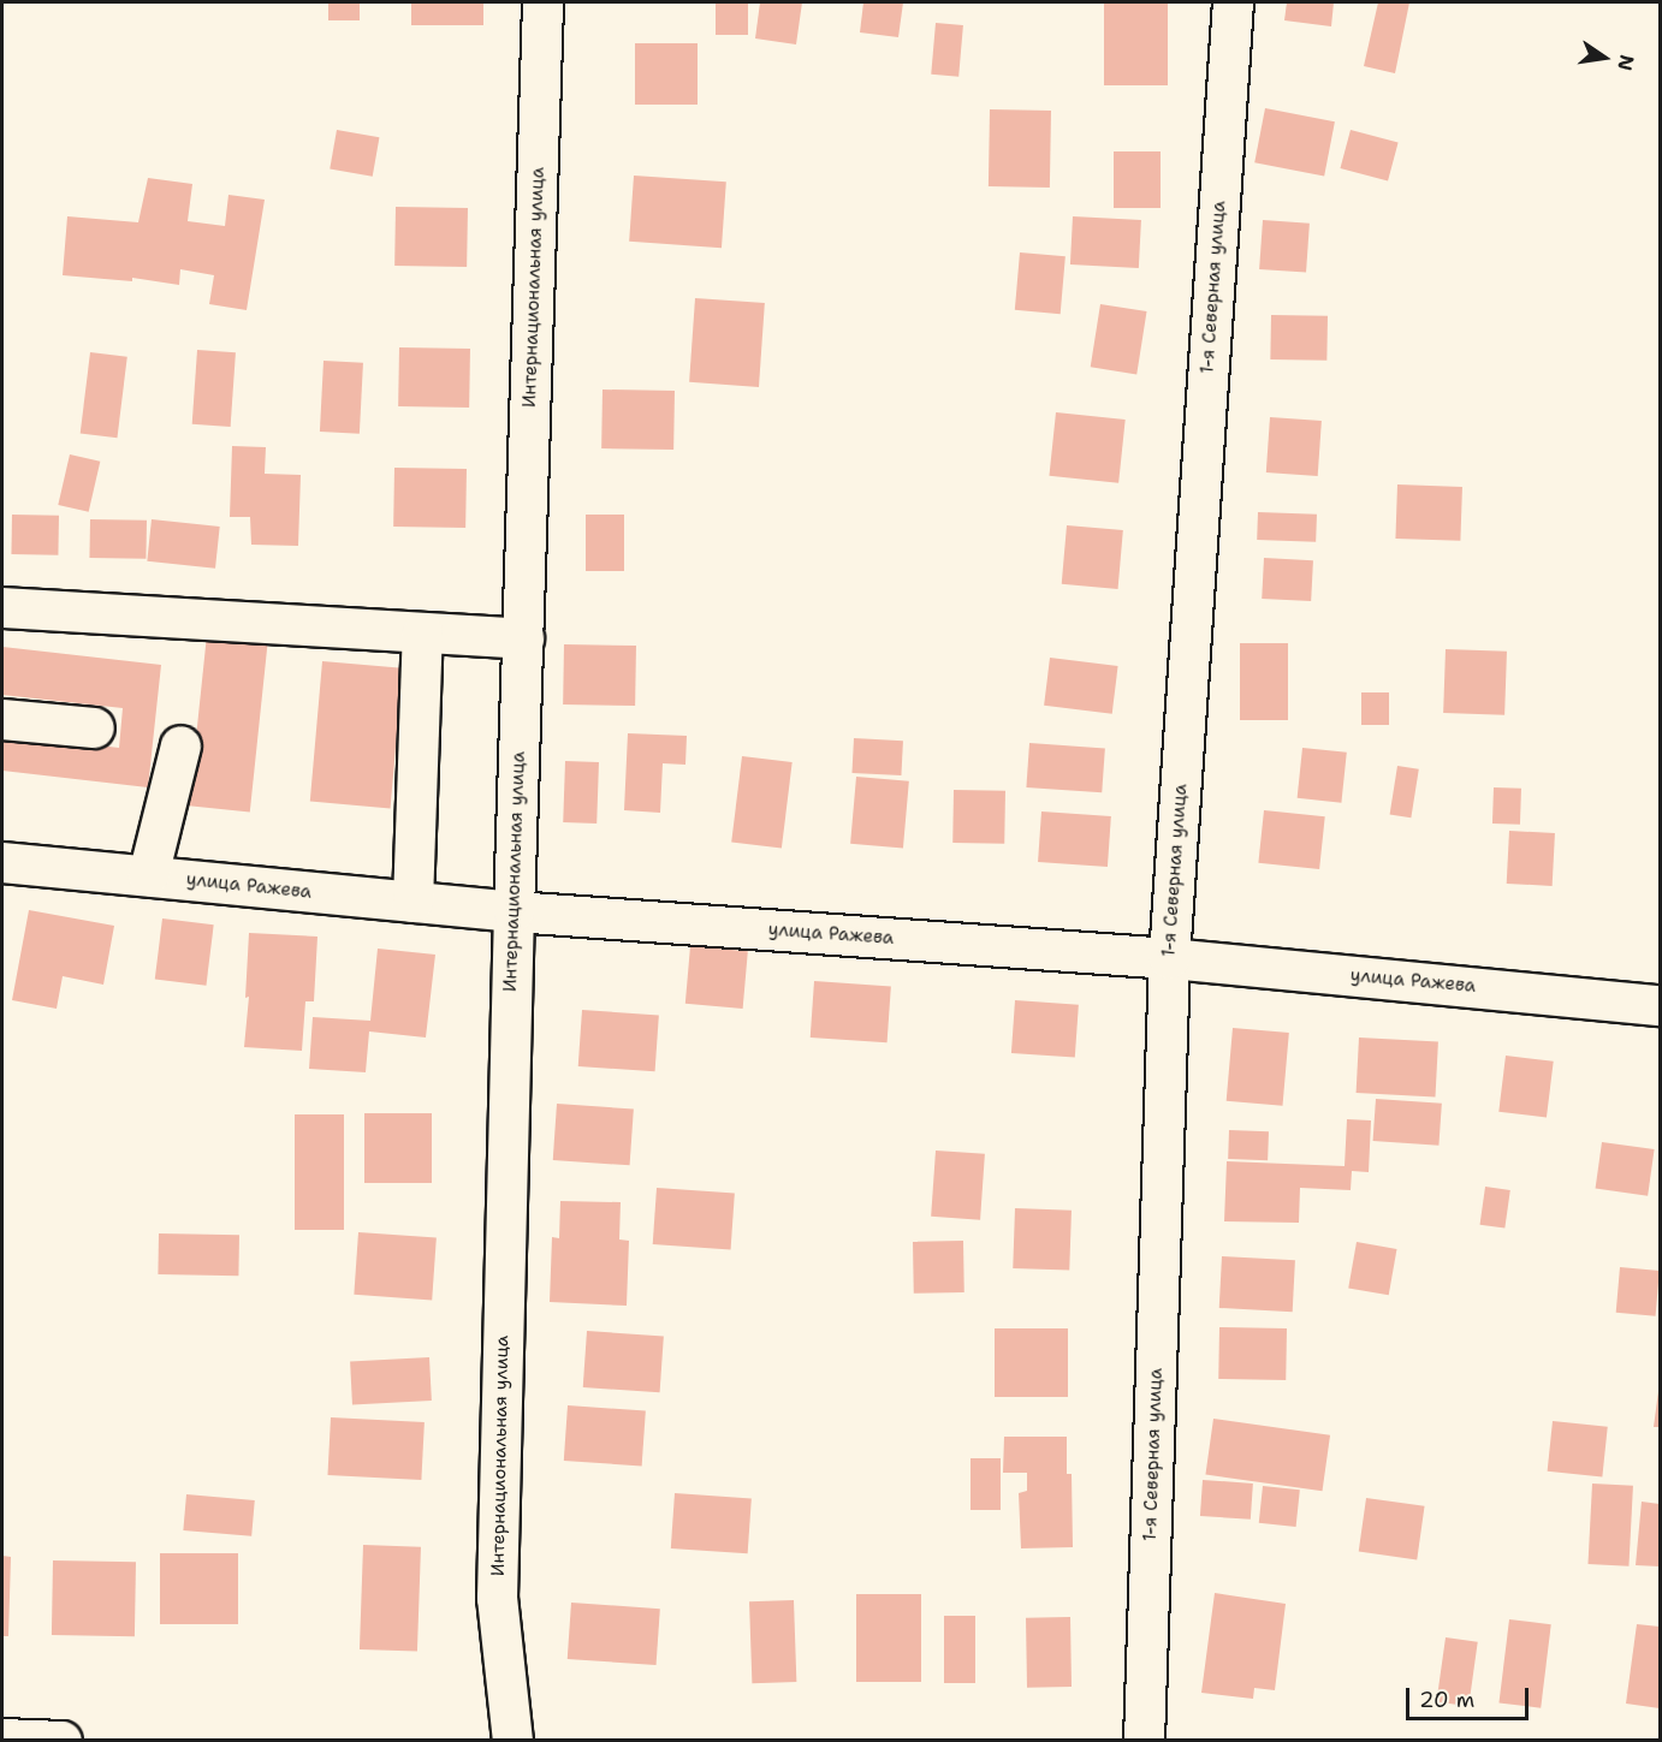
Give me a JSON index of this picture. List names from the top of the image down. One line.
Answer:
{"streets":{"street":["Интернациональная улица","1-я Северная улица","улица Ражева"]},"crossings":[["Интернациональная улица","улица Ражева"],["1-я Северная улица","улица Ражева"]],"scale_bar":"20 m","north":"right"}
